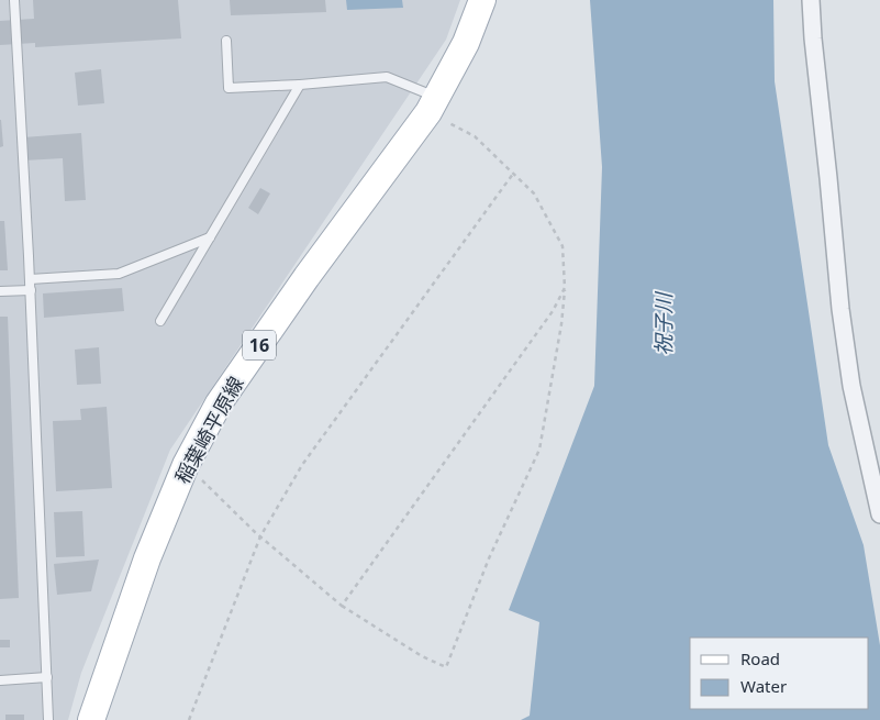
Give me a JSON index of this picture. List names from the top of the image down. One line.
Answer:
{"streets":{"main road":["16","稲葉崎平原線"]},"water":["祝子川"],"legend":["Road","Water"]}
